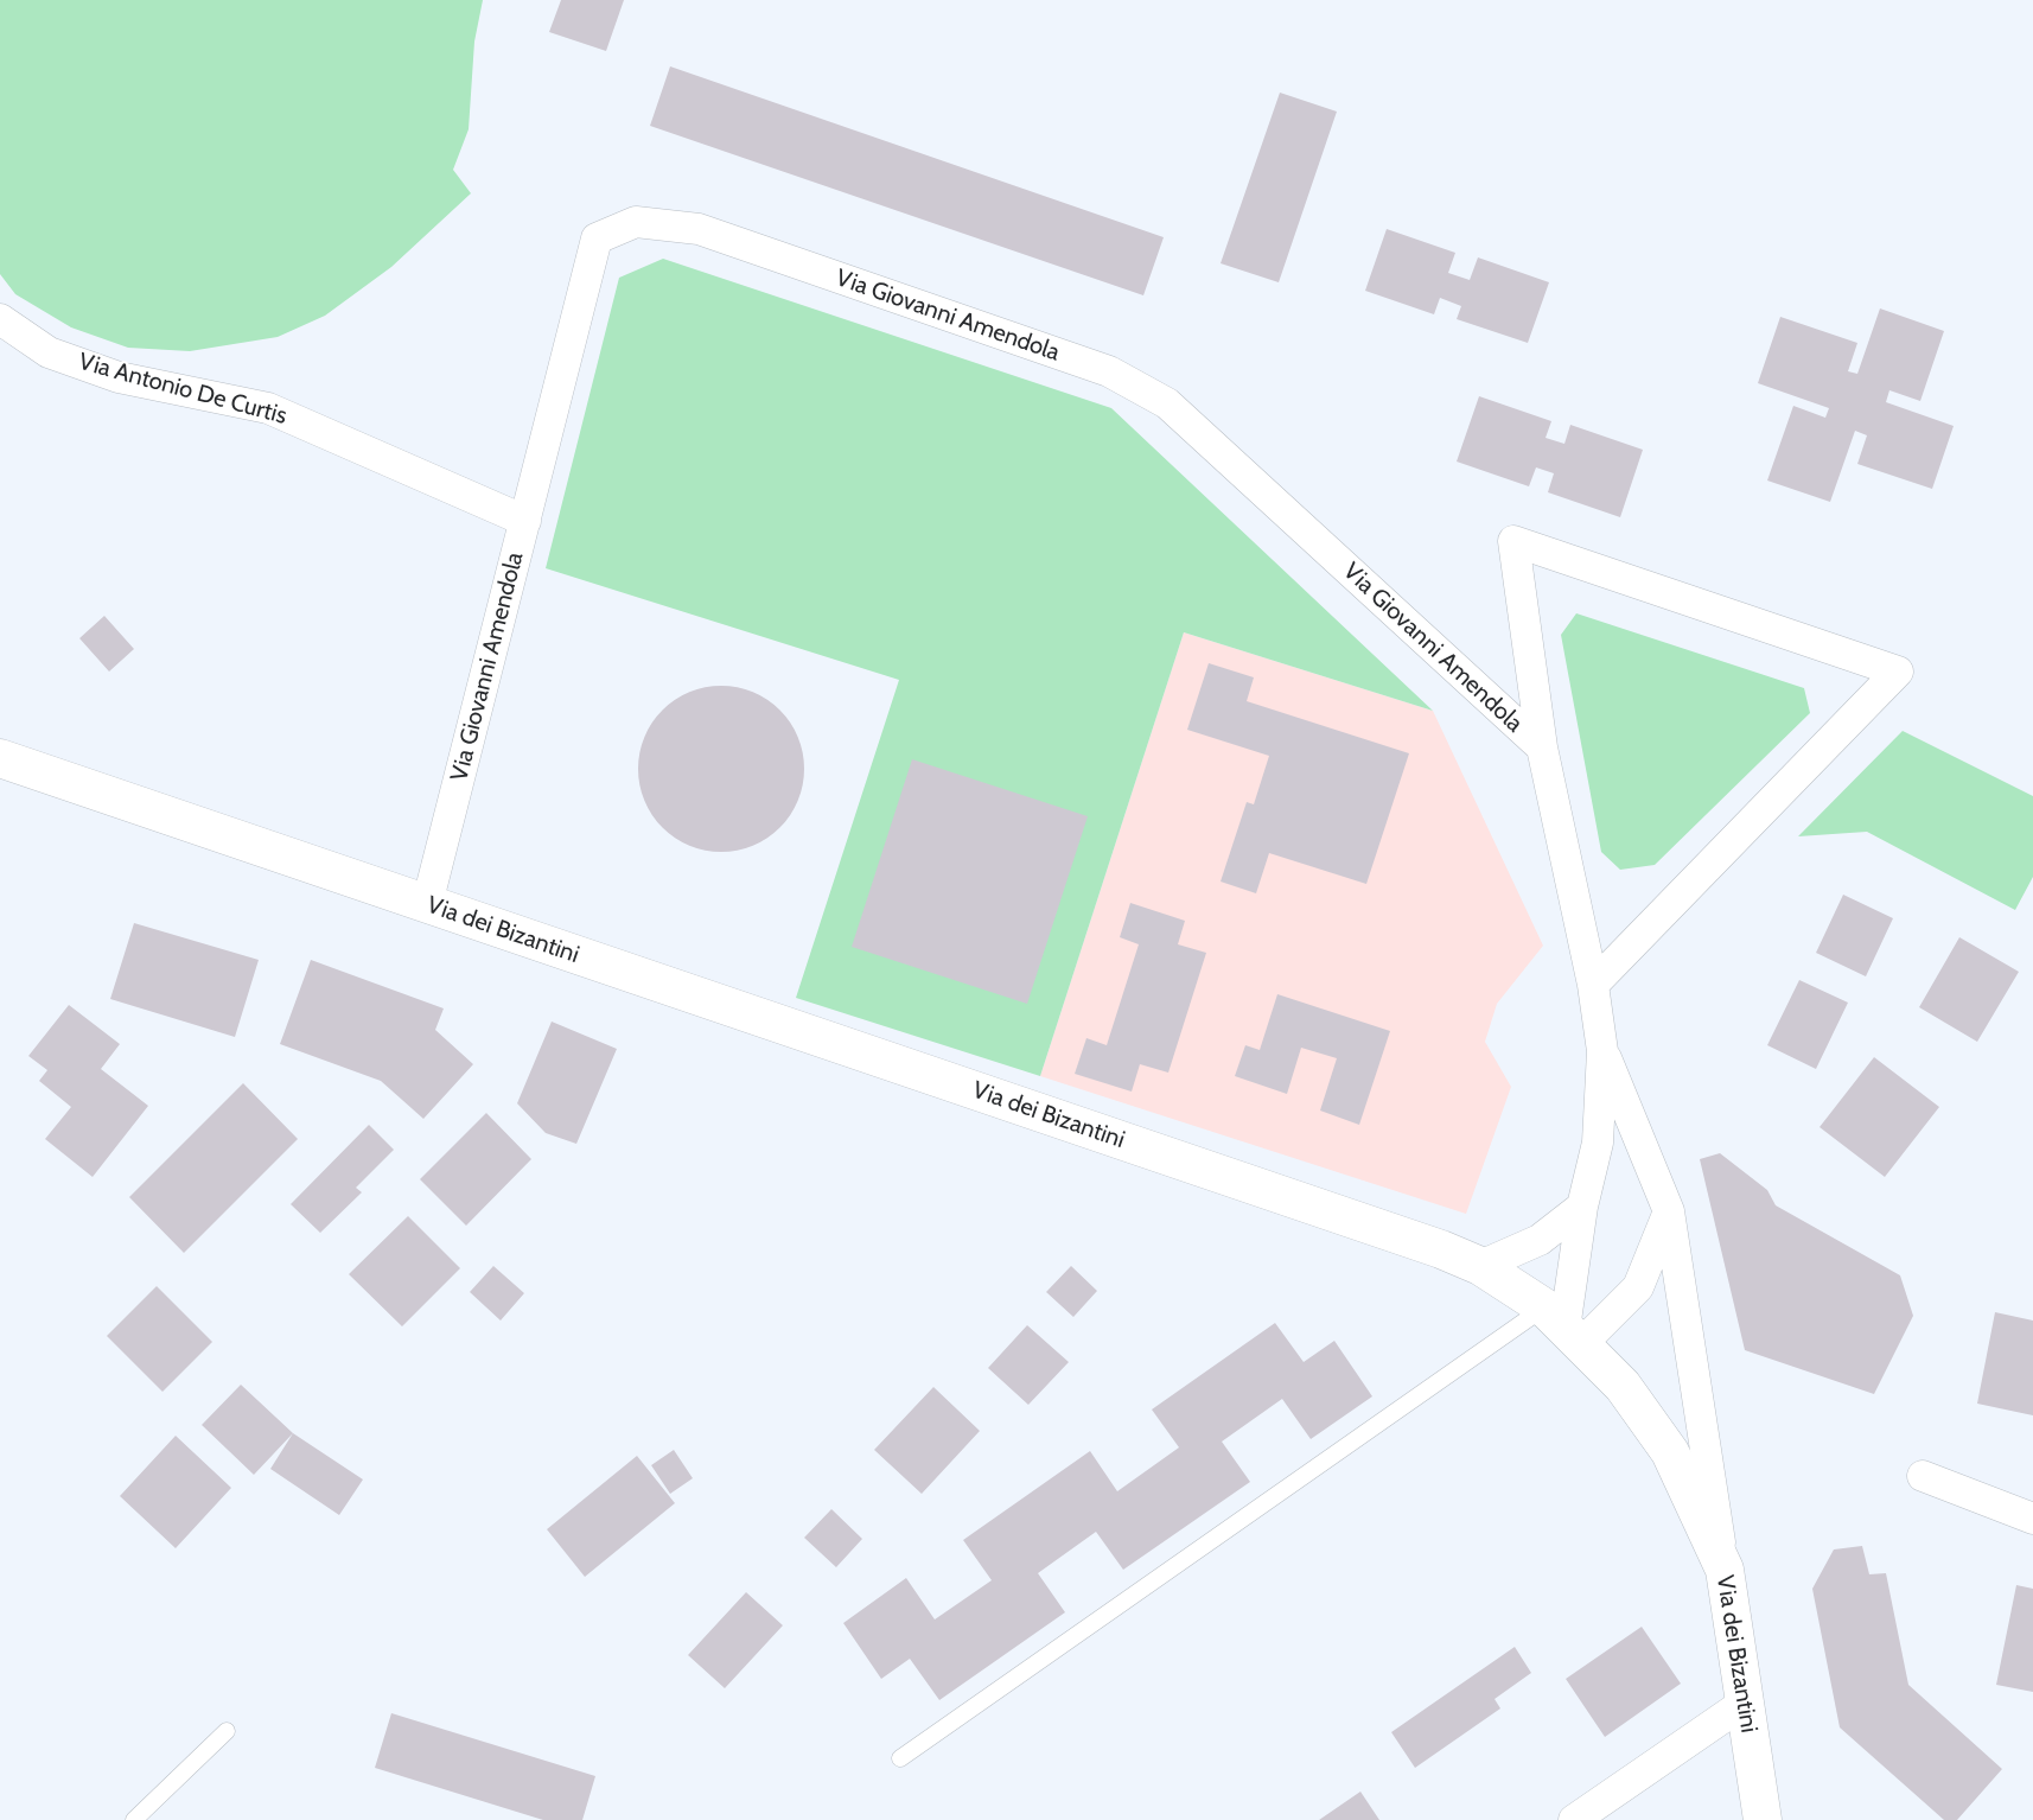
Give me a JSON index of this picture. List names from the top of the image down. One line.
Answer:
{"streets":{"street":["Via Giovanni Amendola","Via Antonio De Curtis","Via dei Bizantini"]},"crossings":[["Via Giovanni Amendola","Via Antonio De Curtis"],["Via Giovanni Amendola","Via dei Bizantini"]]}
